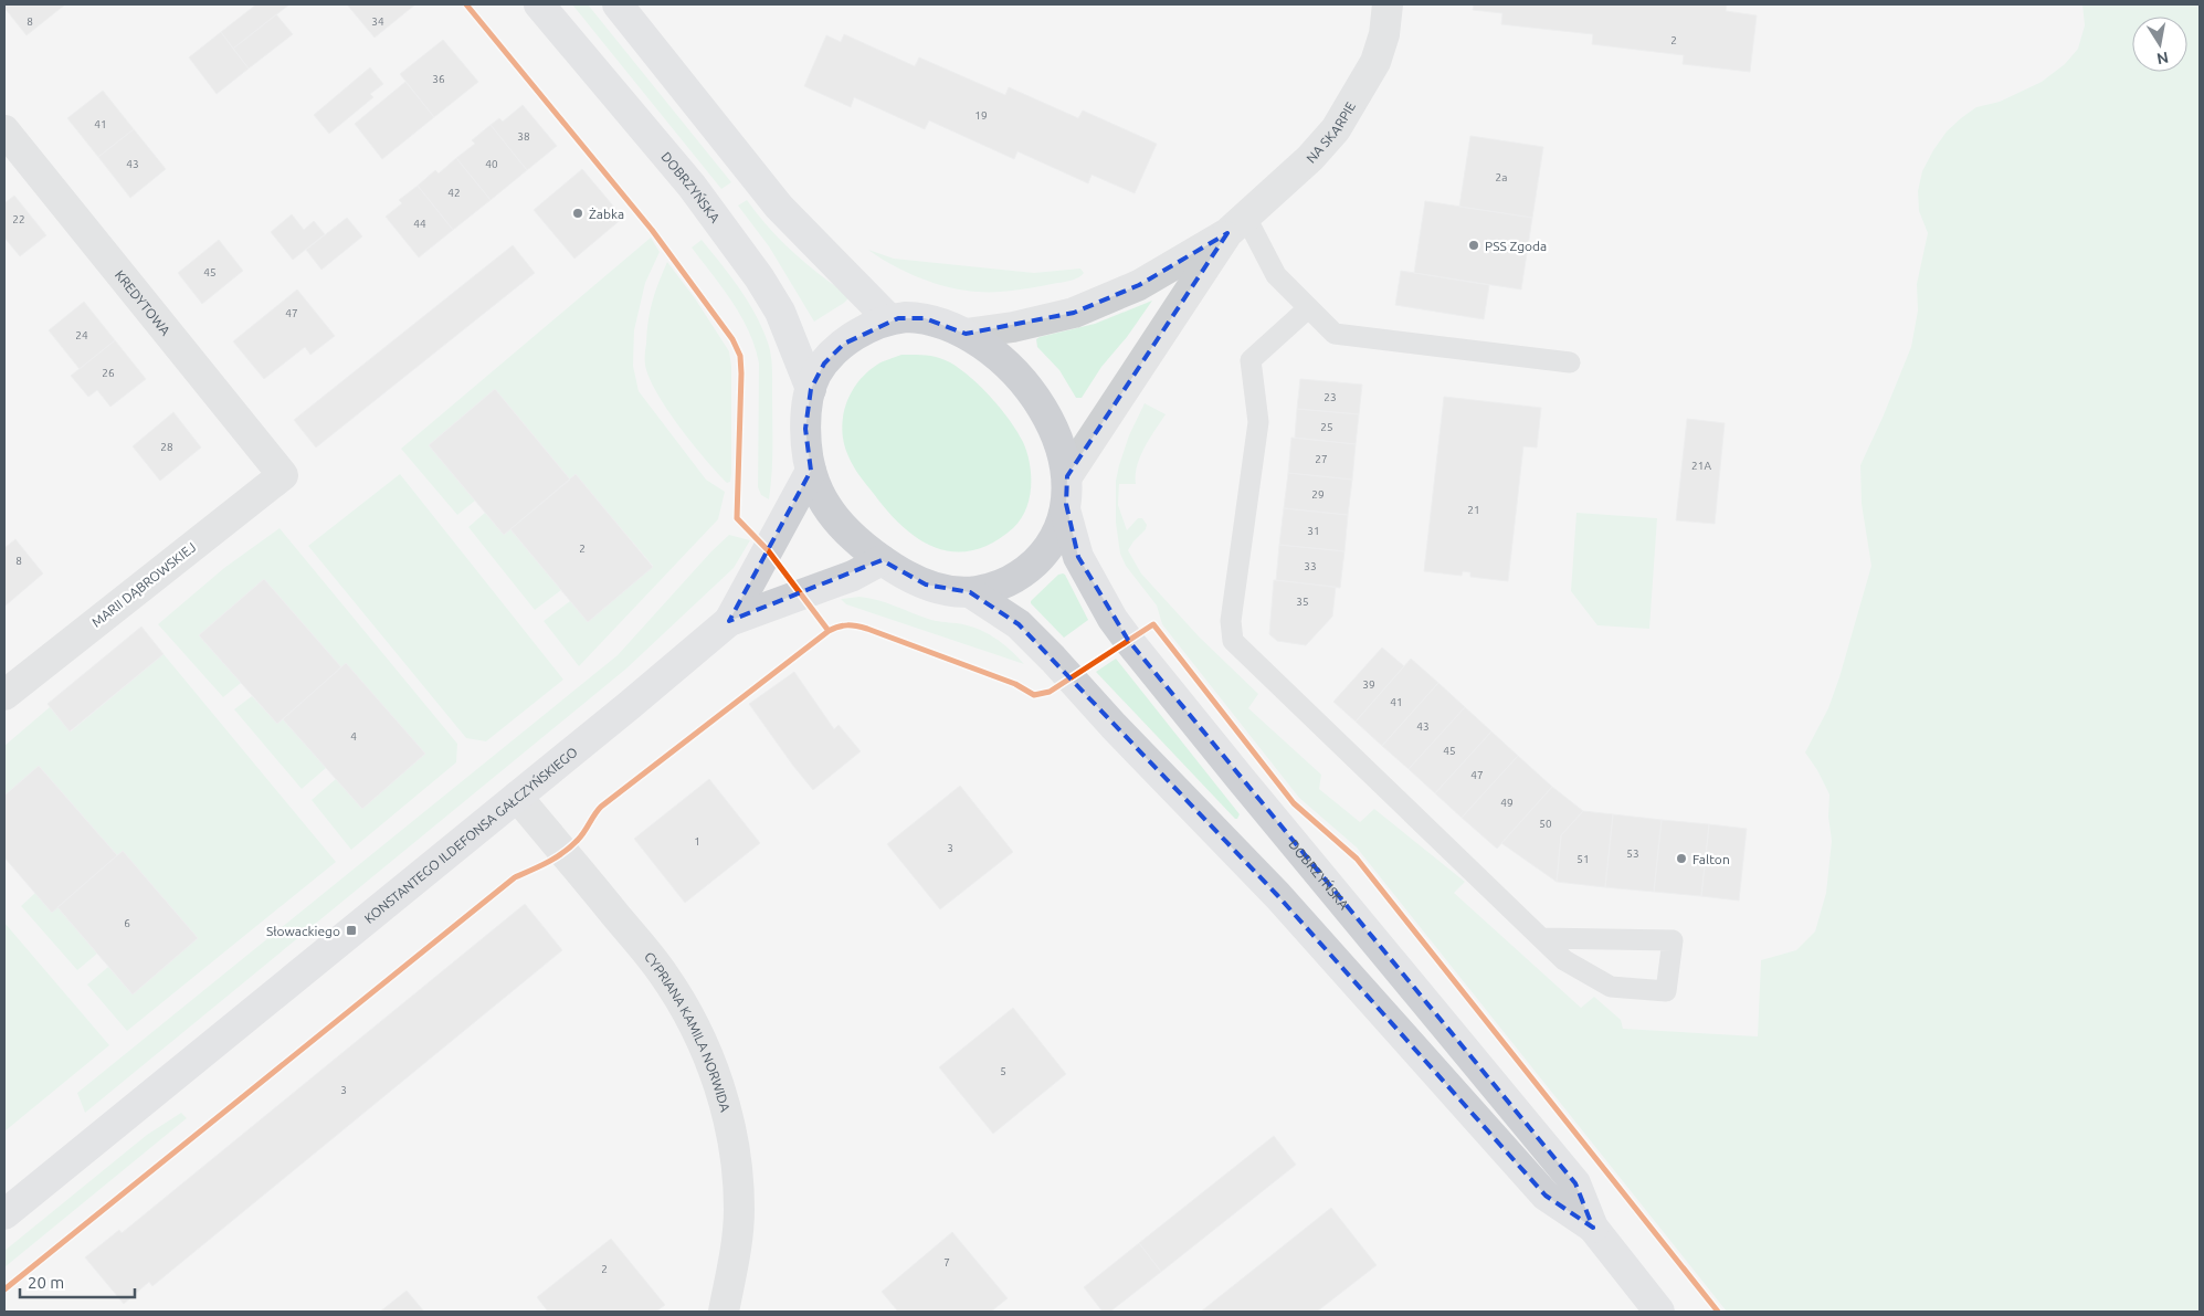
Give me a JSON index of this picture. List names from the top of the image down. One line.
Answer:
{"streets":{"main road":["DOBRZYŃSKA","KONSTANTEGO ILDEFONSA GAŁCZYŃSKIEGO"],"street":["NA SKARPIE","KREDYTOWA","MARII DĄBROWSKIEJ","CYPRIANA KAMILA NORWIDA"]},"crossings":[["KREDYTOWA","MARII DĄBROWSKIEJ"],["KONSTANTEGO ILDEFONSA GAŁCZYŃSKIEGO","CYPRIANA KAMILA NORWIDA"]],"places":{"other":["Żabka","PSS Zgoda","Falton"],"transit":["Słowackiego"]},"house_numbers":["8","34","2","36","19","41","38","43","40","2a","42","22","44","45","47","24","26","23","25","28","27","21A","29","21","31","2","8","33","35","39","41","43","4","45","47","49","50","1","3","53","51","6","5","3","7","2"],"scale_bar":"20 m","north":"bottom"}
